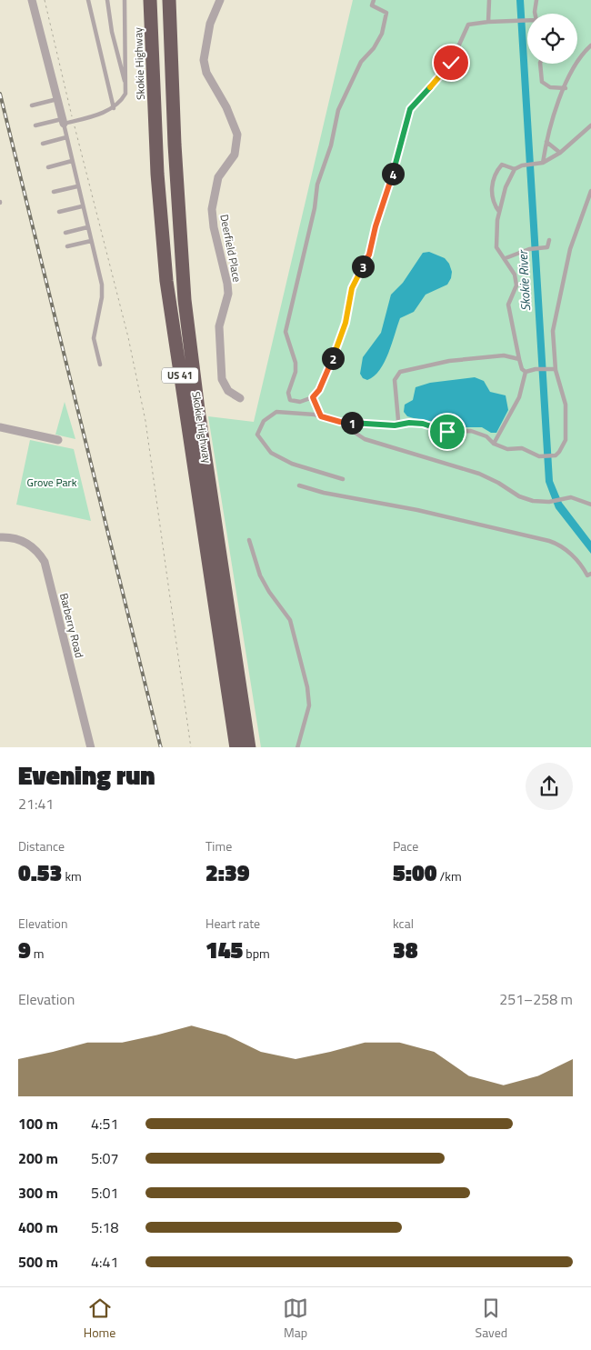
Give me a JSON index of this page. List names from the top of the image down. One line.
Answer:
{"streets":{"highway":["Skokie Highway","US 41"],"street":["Deerfield Place","Barberry Road"]},"water":["Skokie River"],"parks":["Grove Park"],"page":{"pins":["4","3","2","1"],"heading":["Evening run","21:41"],"stats":[["Distance","0.53 km"],["Time","2:39"],["Pace","5:00 /km"],["Elevation","9 m"],["Heart rate","145 bpm"],["kcal","38"]],"chart":["Elevation","251–258 m"],"list":[{"name":"100 m","note":"4:51"},{"name":"200 m","note":"5:07"},{"name":"300 m","note":"5:01"},{"name":"400 m","note":"5:18"},{"name":"500 m","note":"4:41"}],"tabs":["Home","Map","Saved"]}}
